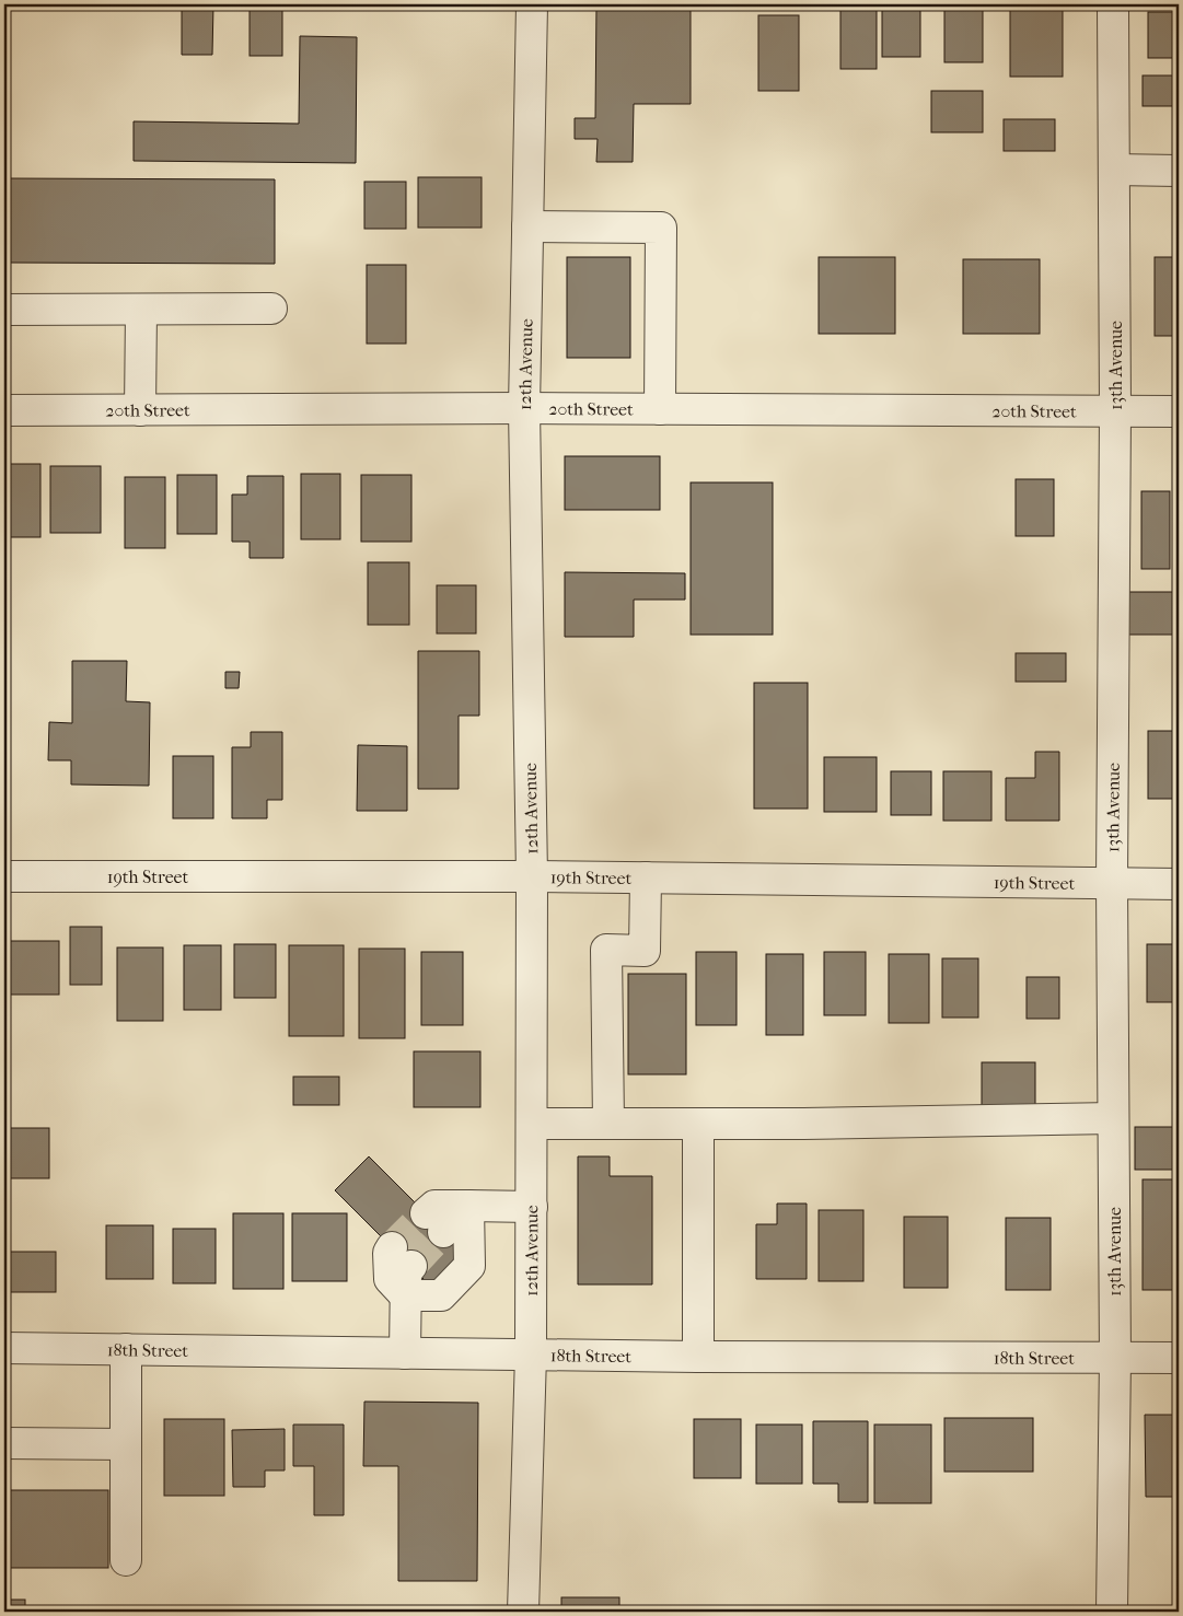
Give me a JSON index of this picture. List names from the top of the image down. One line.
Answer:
{"streets":{"street":["12th Avenue","13th Avenue","20th Street","19th Street","18th Street"]},"crossings":[["12th Avenue","20th Street"],["12th Avenue","19th Street"],["12th Avenue","18th Street"],["13th Avenue","20th Street"],["13th Avenue","19th Street"],["13th Avenue","18th Street"]]}
